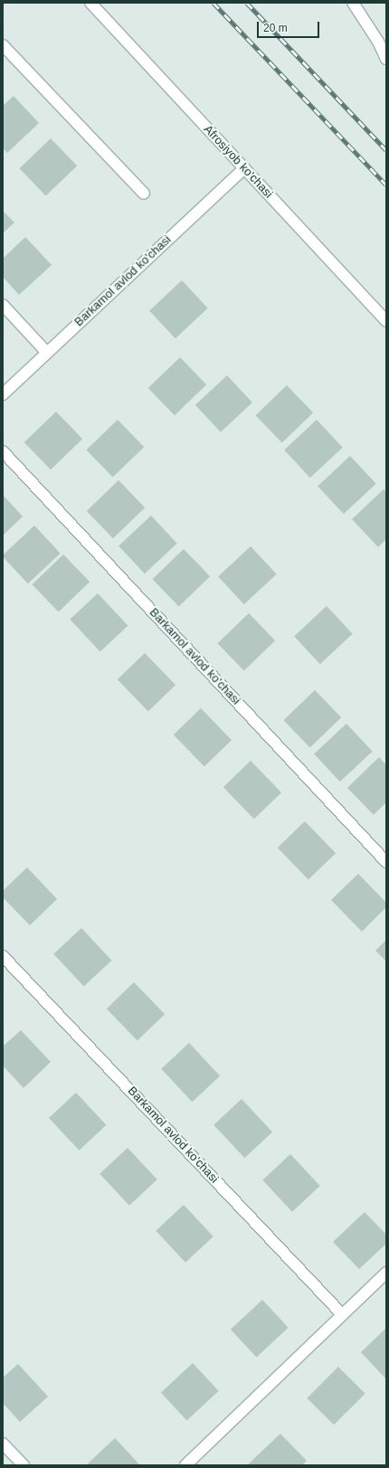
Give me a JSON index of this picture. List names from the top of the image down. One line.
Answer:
{"streets":{"street":["Afrosiyob ko'chasi","Barkamol avlod ko'chasi"]},"crossings":[["Afrosiyob ko'chasi","Barkamol avlod ko'chasi"]],"scale_bar":"20 m"}
